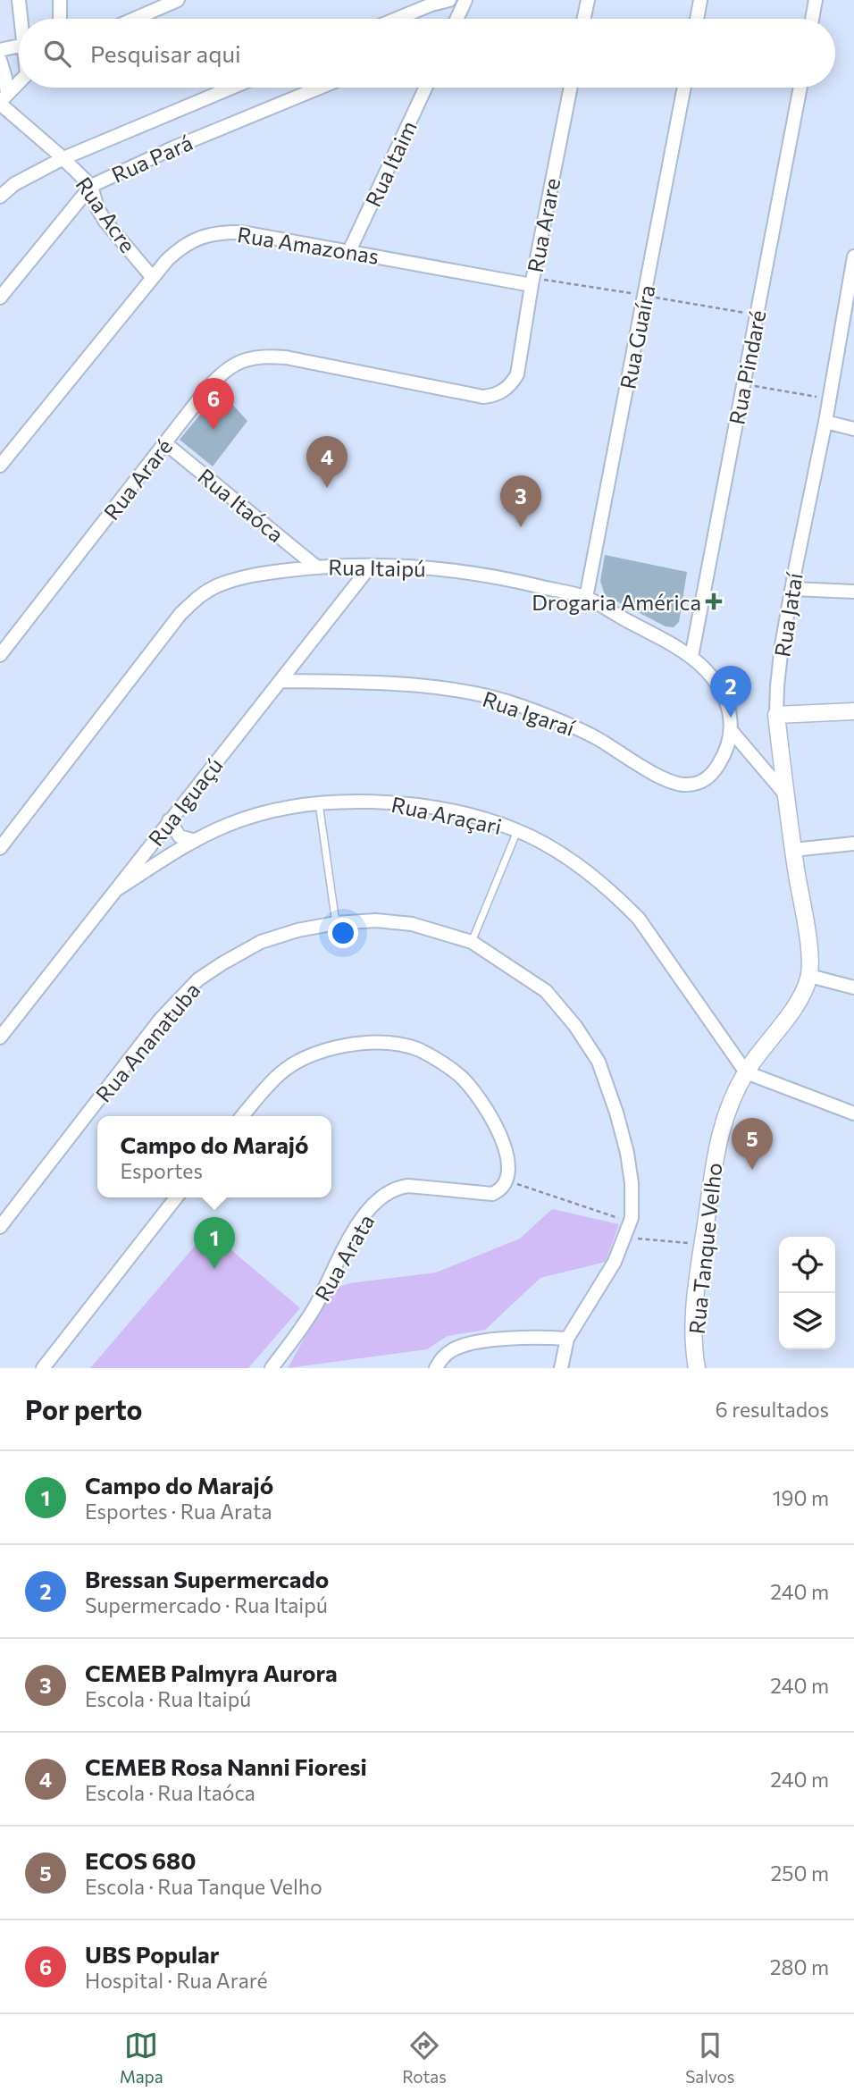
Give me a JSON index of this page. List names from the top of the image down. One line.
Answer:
{"streets":{"street":["Rua Pará","Rua Itaim","Rua Acre","Rua Arare","Rua Amazonas","Rua Guaíra","Rua Pindaré","Rua Araré","Rua Itaóca","Rua Itaipú","Rua Jataí","Rua Igaraí","Rua Iguaçú","Rua Araçari","Rua Ananatuba","Rua Tanque Velho","Rua Arata"]},"crossings":[["Rua Pará","Rua Acre"],["Rua Itaim","Rua Amazonas"],["Rua Acre","Rua Amazonas"],["Rua Arare","Rua Amazonas"],["Rua Arare","Rua Araré"],["Rua Guaíra","Rua Itaipú"],["Rua Pindaré","Rua Itaipú"],["Rua Araré","Rua Itaóca"],["Rua Itaóca","Rua Itaipú"],["Rua Itaipú","Rua Igaraí"],["Rua Itaipú","Rua Iguaçú"],["Rua Jataí","Rua Tanque Velho"],["Rua Igaraí","Rua Iguaçú"],["Rua Iguaçú","Rua Araçari"],["Rua Araçari","Rua Tanque Velho"]],"places":{"health":["Drogaria América"]},"page":{"search":"Pesquisar aqui","pins":["6","4","3","2","5","1"],"popup":["Campo do Marajó","Esportes"],"heading":["Por perto","6 resultados"],"list":[{"mark":"1","name":"Campo do Marajó","note":"Esportes · Rua Arata","value":"190 m"},{"mark":"2","name":"Bressan Supermercado","note":"Supermercado · Rua Itaipú","value":"240 m"},{"mark":"3","name":"CEMEB Palmyra Aurora","note":"Escola · Rua Itaipú","value":"240 m"},{"mark":"4","name":"CEMEB Rosa Nanni Fioresi","note":"Escola · Rua Itaóca","value":"240 m"},{"mark":"5","name":"ECOS 680","note":"Escola · Rua Tanque Velho","value":"250 m"},{"mark":"6","name":"UBS Popular","note":"Hospital · Rua Araré","value":"280 m"}],"nav":["Mapa","Rotas","Salvos"]}}
